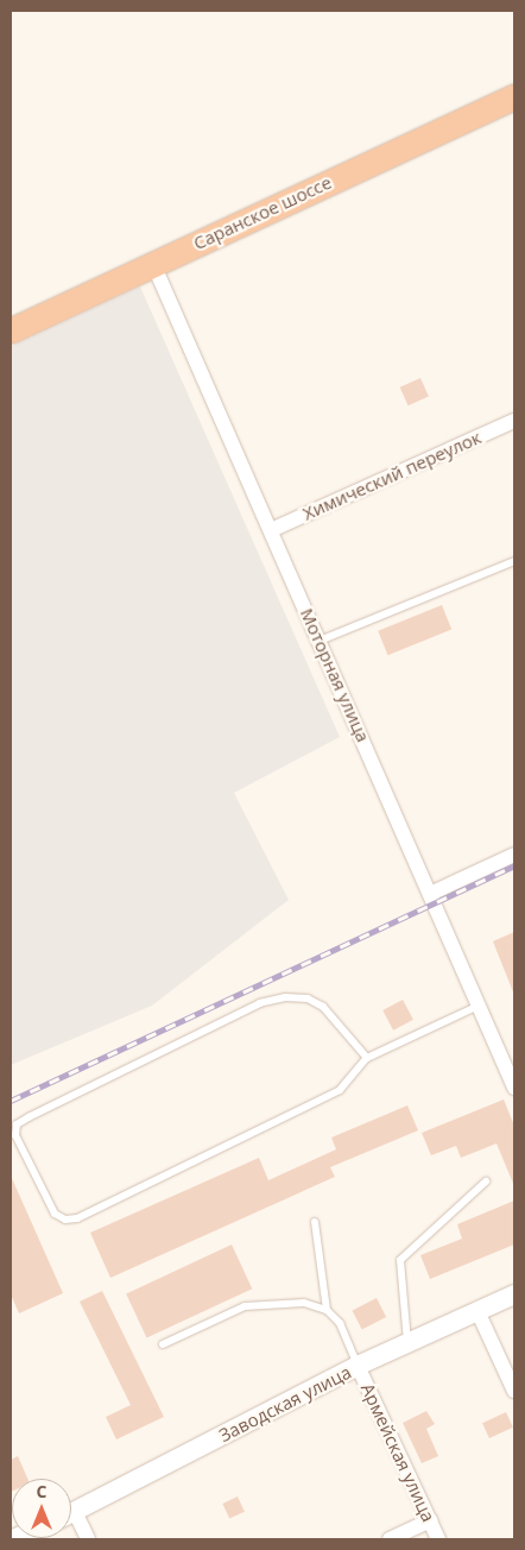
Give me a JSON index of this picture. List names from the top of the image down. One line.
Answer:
{"streets":{"highway":["Саранское шоссе"],"street":["Химический переулок","Моторная улица","Заводская улица","Армейская улица"]},"crossings":[["Саранское шоссе","Моторная улица"],["Химический переулок","Моторная улица"],["Заводская улица","Армейская улица"]],"north":"top"}
